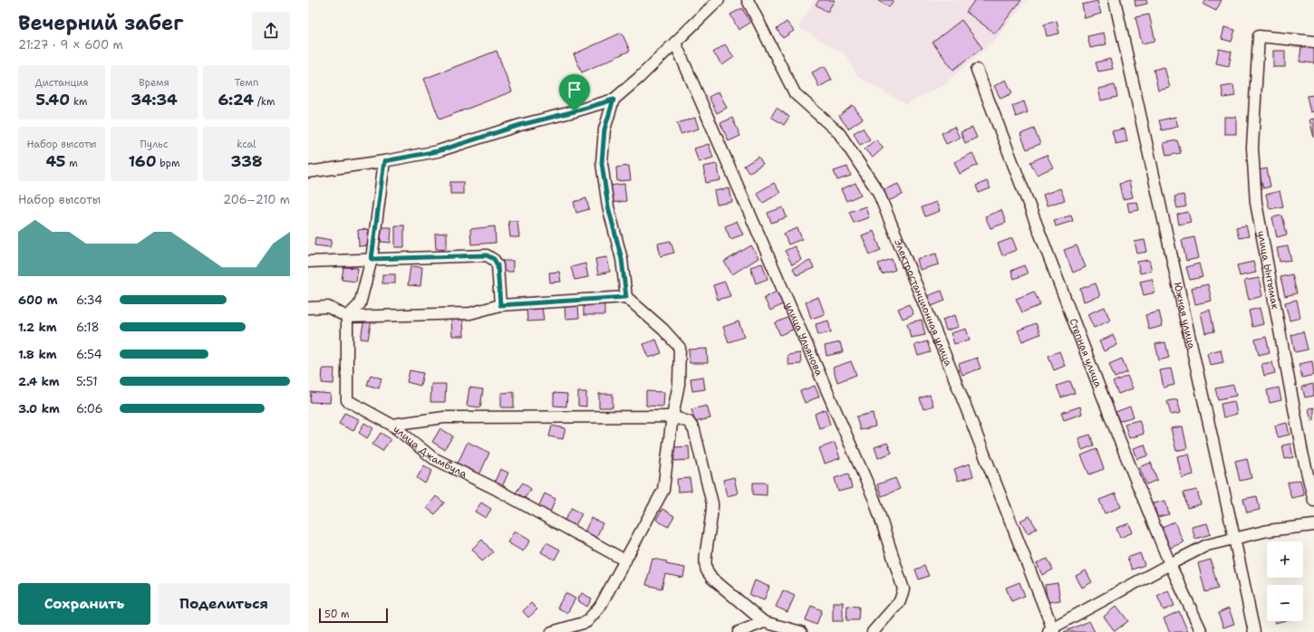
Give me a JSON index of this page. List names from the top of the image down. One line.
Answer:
{"streets":{"street":["улица Ынтымак","Электростанционная улица","Южная улица","улица Ульянова","Степная улица","улица Джамбула"]},"scale_bar":"50 m","page":{"heading":["Вечерний забег","21:27 · 9 × 600 m"],"stats":[["Дистанция","5.40 km"],["Время","34:34"],["Темп","6:24 /km"],["Набор высоты","45 m"],["Пульс","160 bpm"],["kcal","338"]],"chart":["Набор высоты","206–210 m"],"list":[{"name":"600 m","note":"6:34"},{"name":"1.2 km","note":"6:18"},{"name":"1.8 km","note":"6:54"},{"name":"2.4 km","note":"5:51"},{"name":"3.0 km","note":"6:06"}],"map_buttons":["+","−"],"buttons":["Сохранить","Поделиться"],"scale":"50 m"}}
